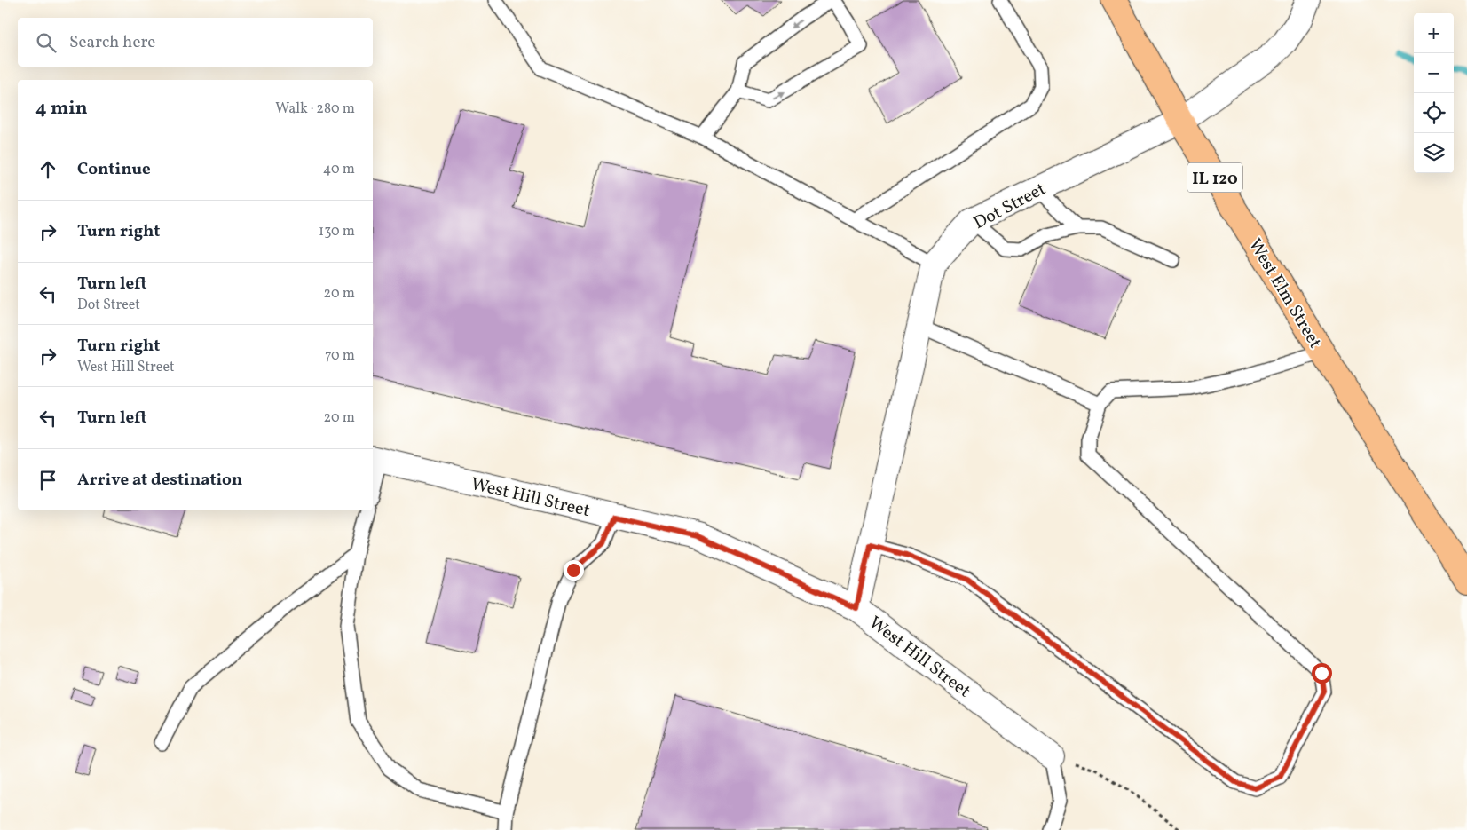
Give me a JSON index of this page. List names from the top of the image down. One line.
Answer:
{"streets":{"main road":["IL 120","West Elm Street"],"street":["Dot Street","West Hill Street"]},"crossings":[["Dot Street","West Elm Street"],["Dot Street","West Hill Street"]],"page":{"map_buttons":["+","−"],"search":"Search here","heading":["4 min","Walk · 280 m"],"list":[["Continue","40 m"],["Turn right","130 m"],["Turn left","Dot Street","20 m"],["Turn right","West Hill Street","70 m"],["Turn left","20 m"],"Arrive at destination"]}}
